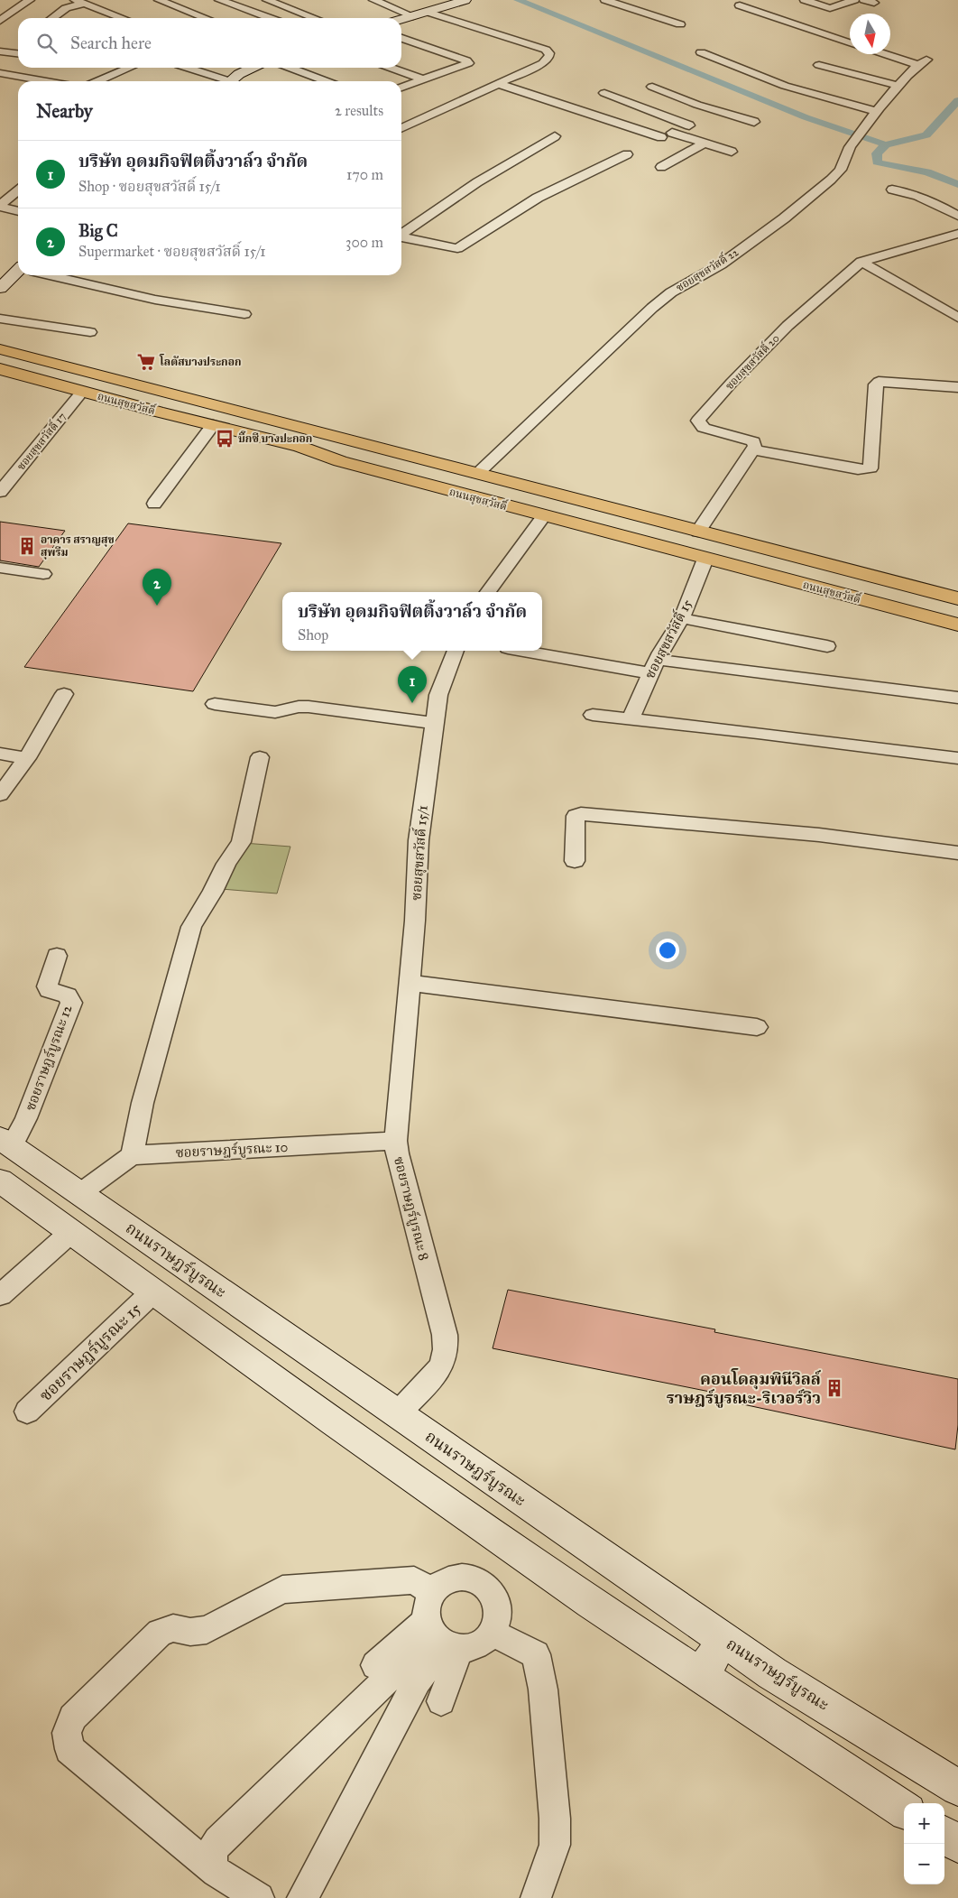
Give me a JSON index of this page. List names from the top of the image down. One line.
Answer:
{"streets":{"main road":["ถนนสุขสวัสดิ์","ถนนราษฎร์บูรณะ"],"street":["ซอยสุขสวัสดิ์ 22","ซอยสุขสวัสดิ์ 20","ซอยสุขสวัสดิ์ 17","ซอยสุขสวัสดิ์ 15","ซอยสุขสวัสดิ์ 15/1","ซอยราษฎร์บูรณะ 12","ซอยราษฎร์บูรณะ 10","ซอยราษฎร์บูรณะ 8","ซอยราษฎร์บูรณะ 15"]},"crossings":[["ซอยสุขสวัสดิ์ 22","ถนนสุขสวัสดิ์"],["ถนนสุขสวัสดิ์","ซอยสุขสวัสดิ์ 17"],["ถนนสุขสวัสดิ์","ซอยสุขสวัสดิ์ 15"],["ซอยสุขสวัสดิ์ 15/1","ซอยราษฎร์บูรณะ 8"],["ซอยราษฎร์บูรณะ 12","ถนนราษฎร์บูรณะ"],["ซอยราษฎร์บูรณะ 10","ซอยราษฎร์บูรณะ 8"],["ซอยราษฎร์บูรณะ 8","ถนนราษฎร์บูรณะ"]],"places":{"supermarket":["โลตัสบางประกอก"],"bus stop":["บิ๊กซี บางปะกอก"],"building":["อาคาร สราญสุข สุพรีม","คอนโดลุมพินีวิลล์ ราษฎร์บูรณะ-ริเวอร์วิว"]},"north":"bottom","page":{"search":"Search here","heading":["Nearby","2 results"],"list":[{"mark":"1","name":"บริษัท อุดมกิจฟิตติ้งวาล์ว จำกัด","note":"Shop · ซอยสุขสวัสดิ์ 15/1","value":"170 m"},{"mark":"2","name":"Big C","note":"Supermarket · ซอยสุขสวัสดิ์ 15/1","value":"300 m"}],"pins":["2","1"],"popup":["บริษัท อุดมกิจฟิตติ้งวาล์ว จำกัด","Shop"],"map_buttons":["+","−"]}}
